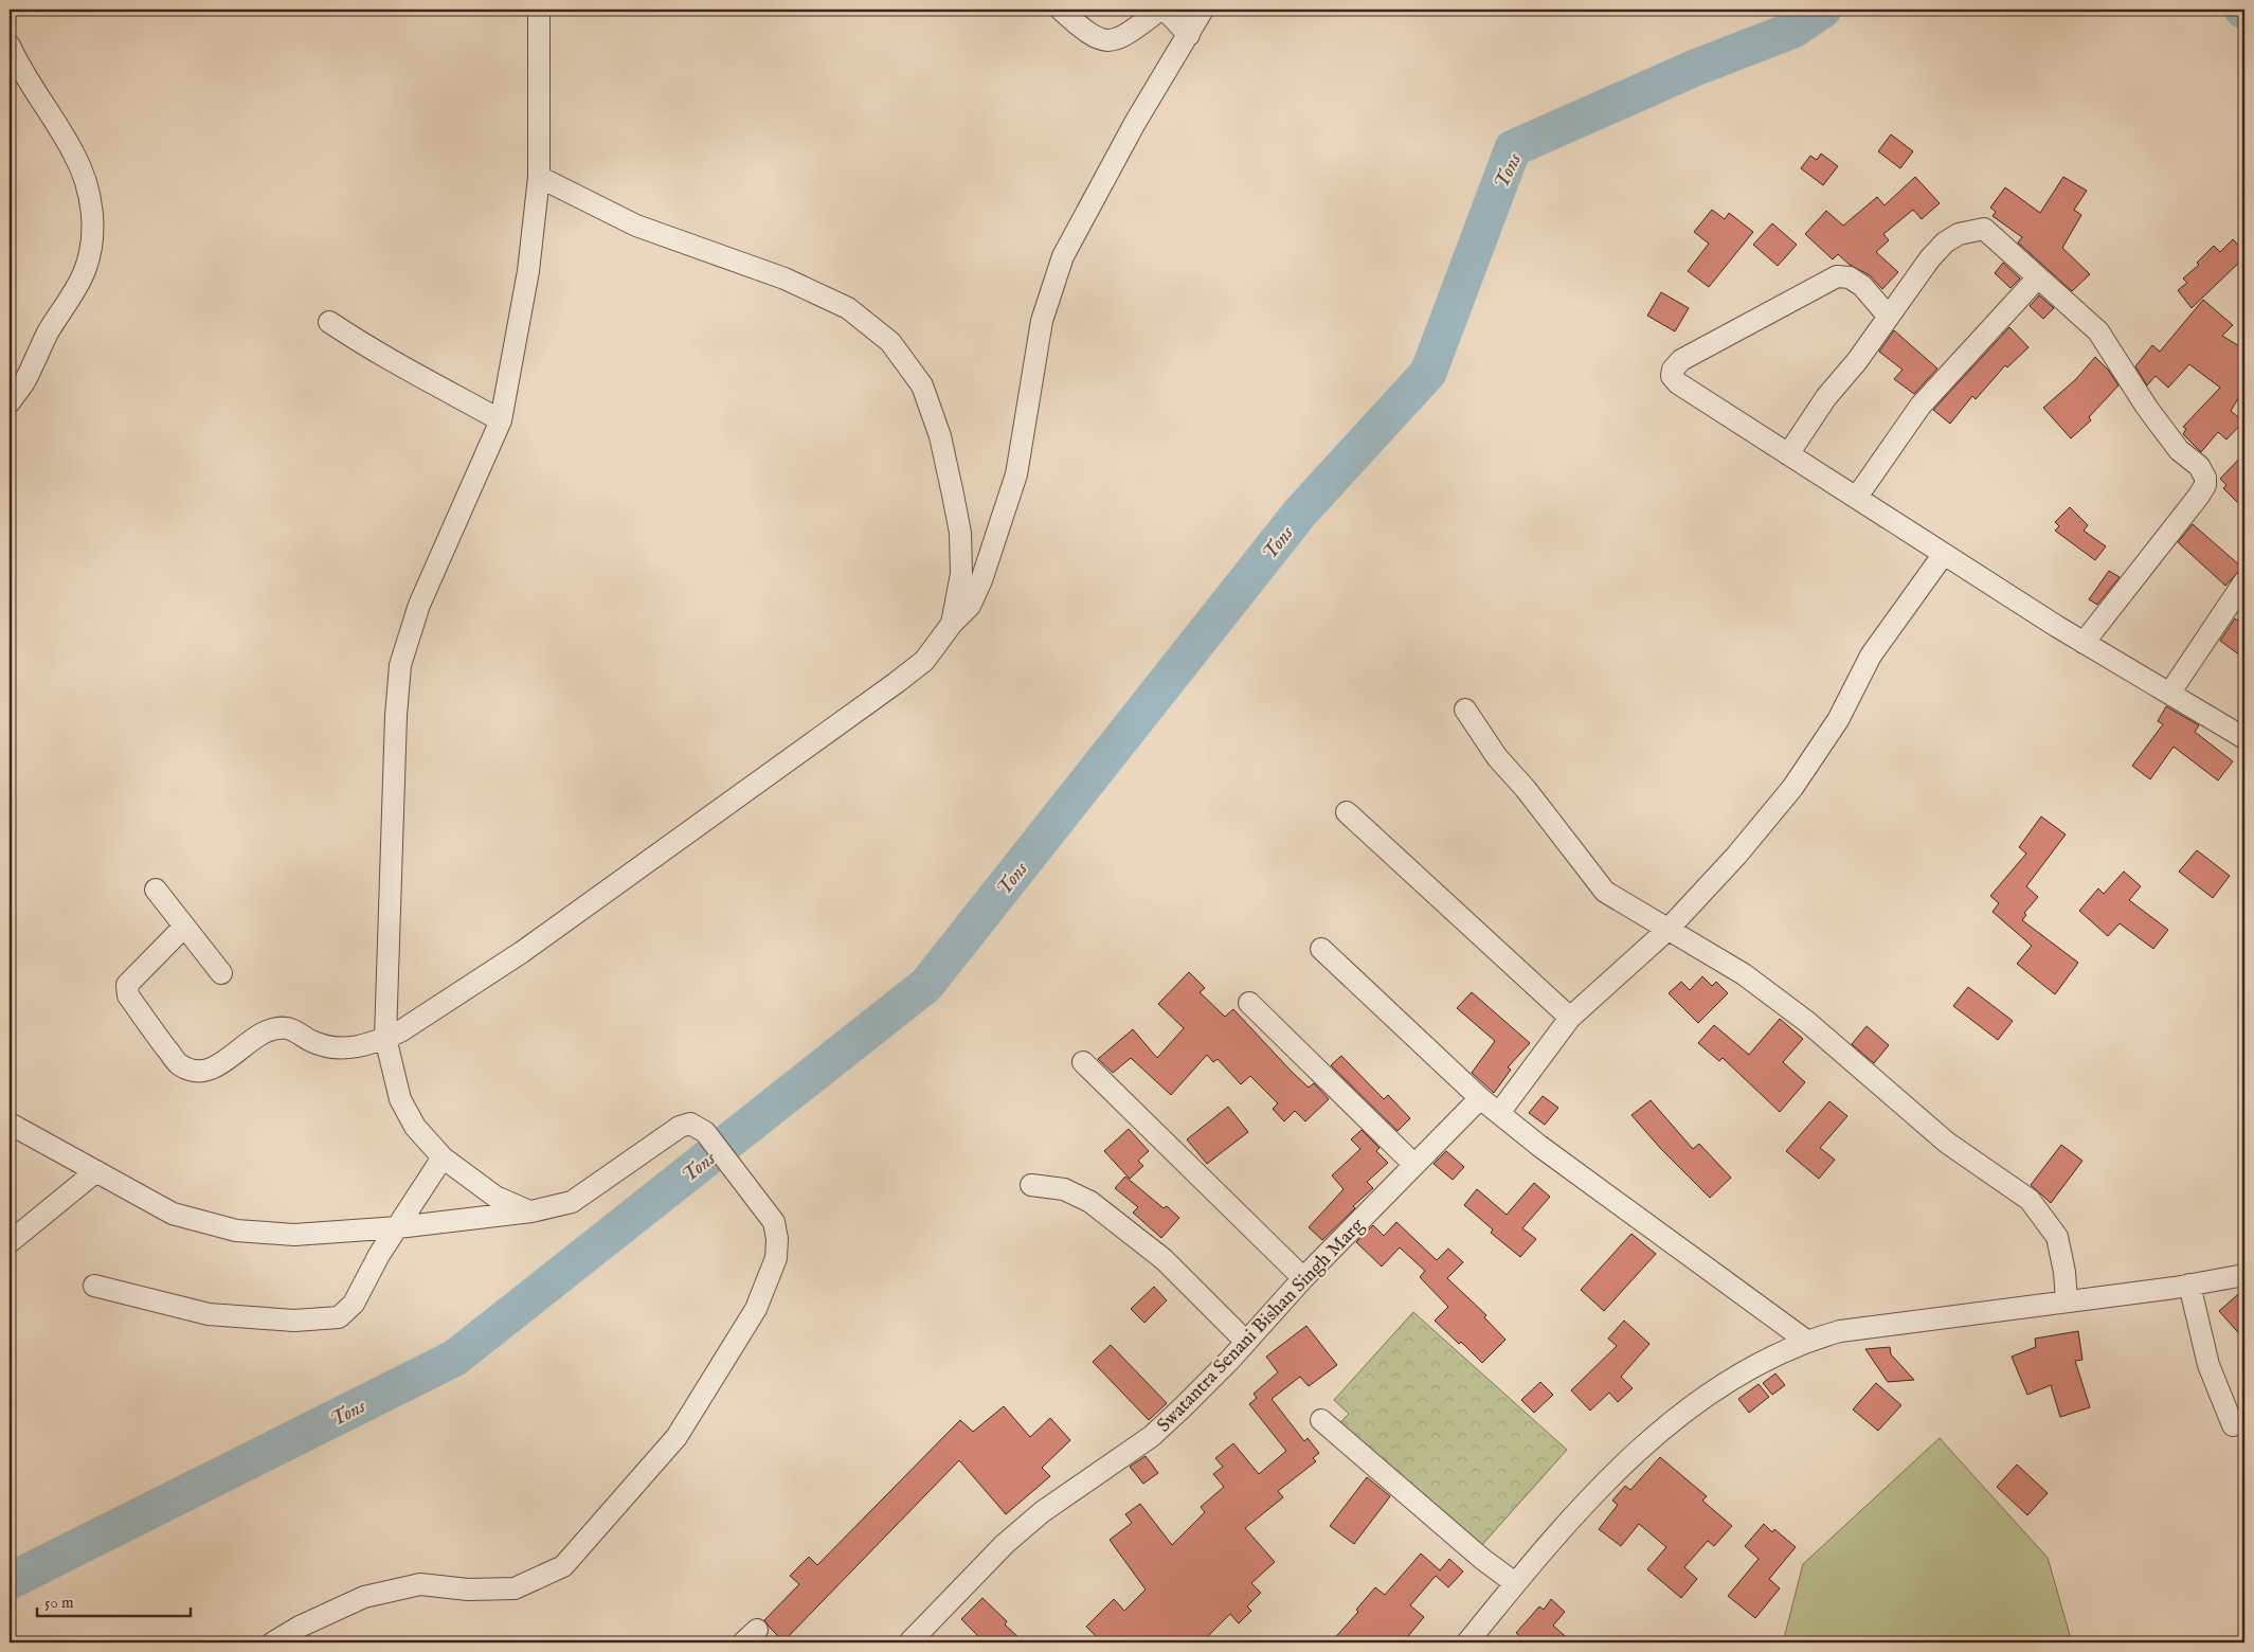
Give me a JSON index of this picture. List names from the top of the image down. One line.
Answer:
{"streets":{"street":["Swatantra Senani Bishan Singh Marg"]},"water":["Tons"],"scale_bar":"50 m"}
